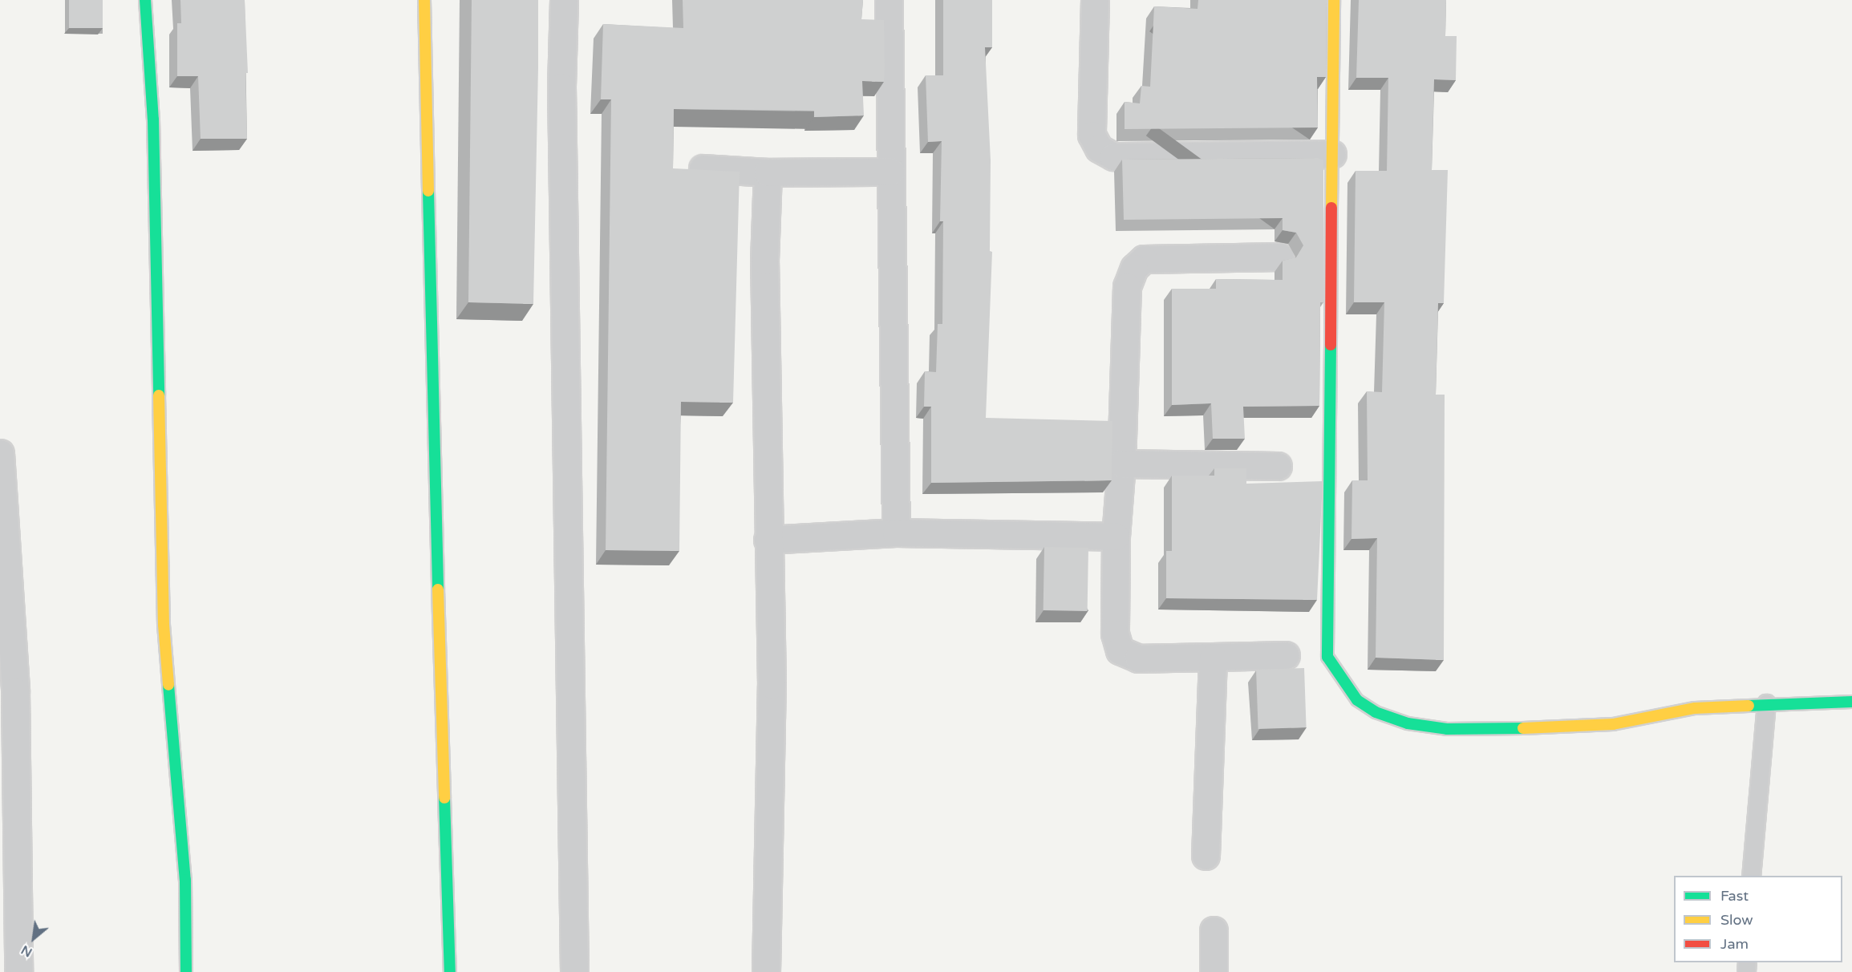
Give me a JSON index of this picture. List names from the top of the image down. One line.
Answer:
{"legend":["Fast","Slow","Jam"],"north":"bottom left"}
